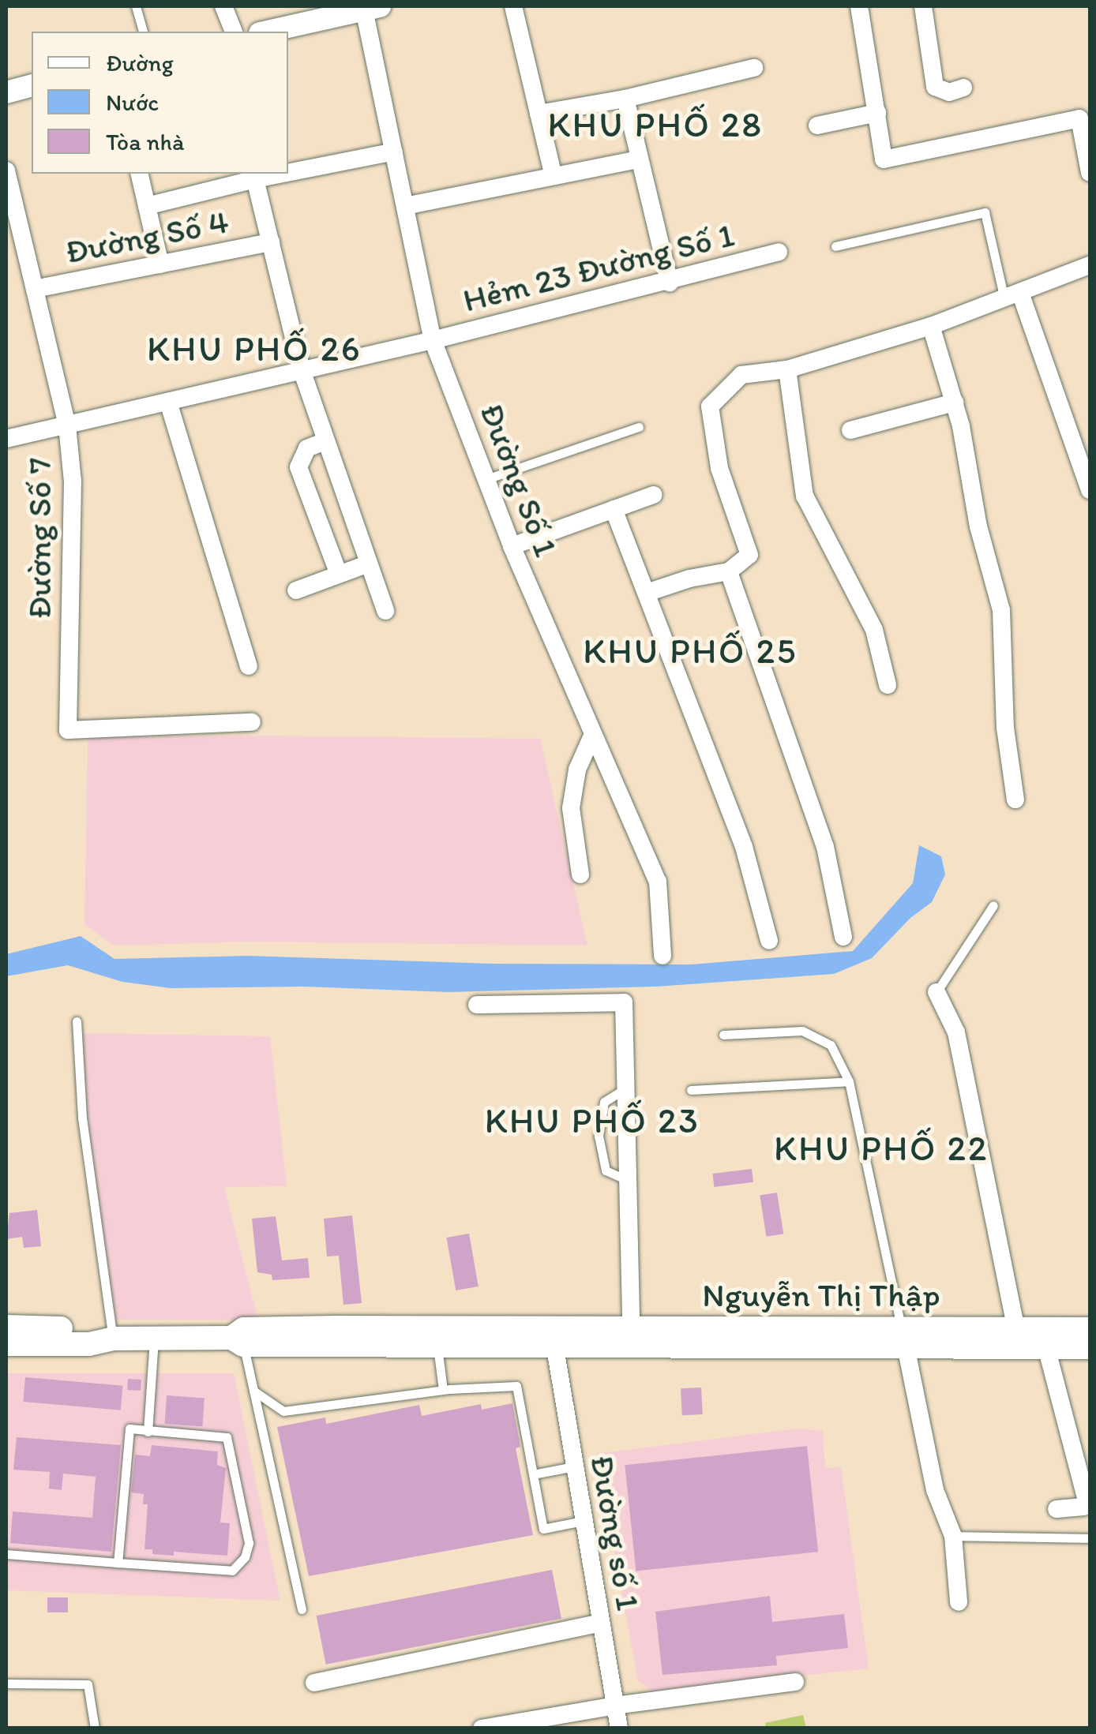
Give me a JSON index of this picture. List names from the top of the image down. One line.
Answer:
{"streets":{"main road":["Nguyễn Thị Thập"],"street":["Đường Số 4","Hẻm 23 Đường Số 1","Đường Số 1","Đường Số 7","Đường số 1"]},"crossings":[["Đường Số 4","Đường Số 7"],["Hẻm 23 Đường Số 1","Đường Số 1"],["Hẻm 23 Đường Số 1","Đường Số 7"],["Nguyễn Thị Thập","Đường số 1"]],"districts":["KHU PHỐ 28","KHU PHỐ 26","KHU PHỐ 25","KHU PHỐ 23","KHU PHỐ 22"],"legend":["Đường","Nước","Tòa nhà"]}
